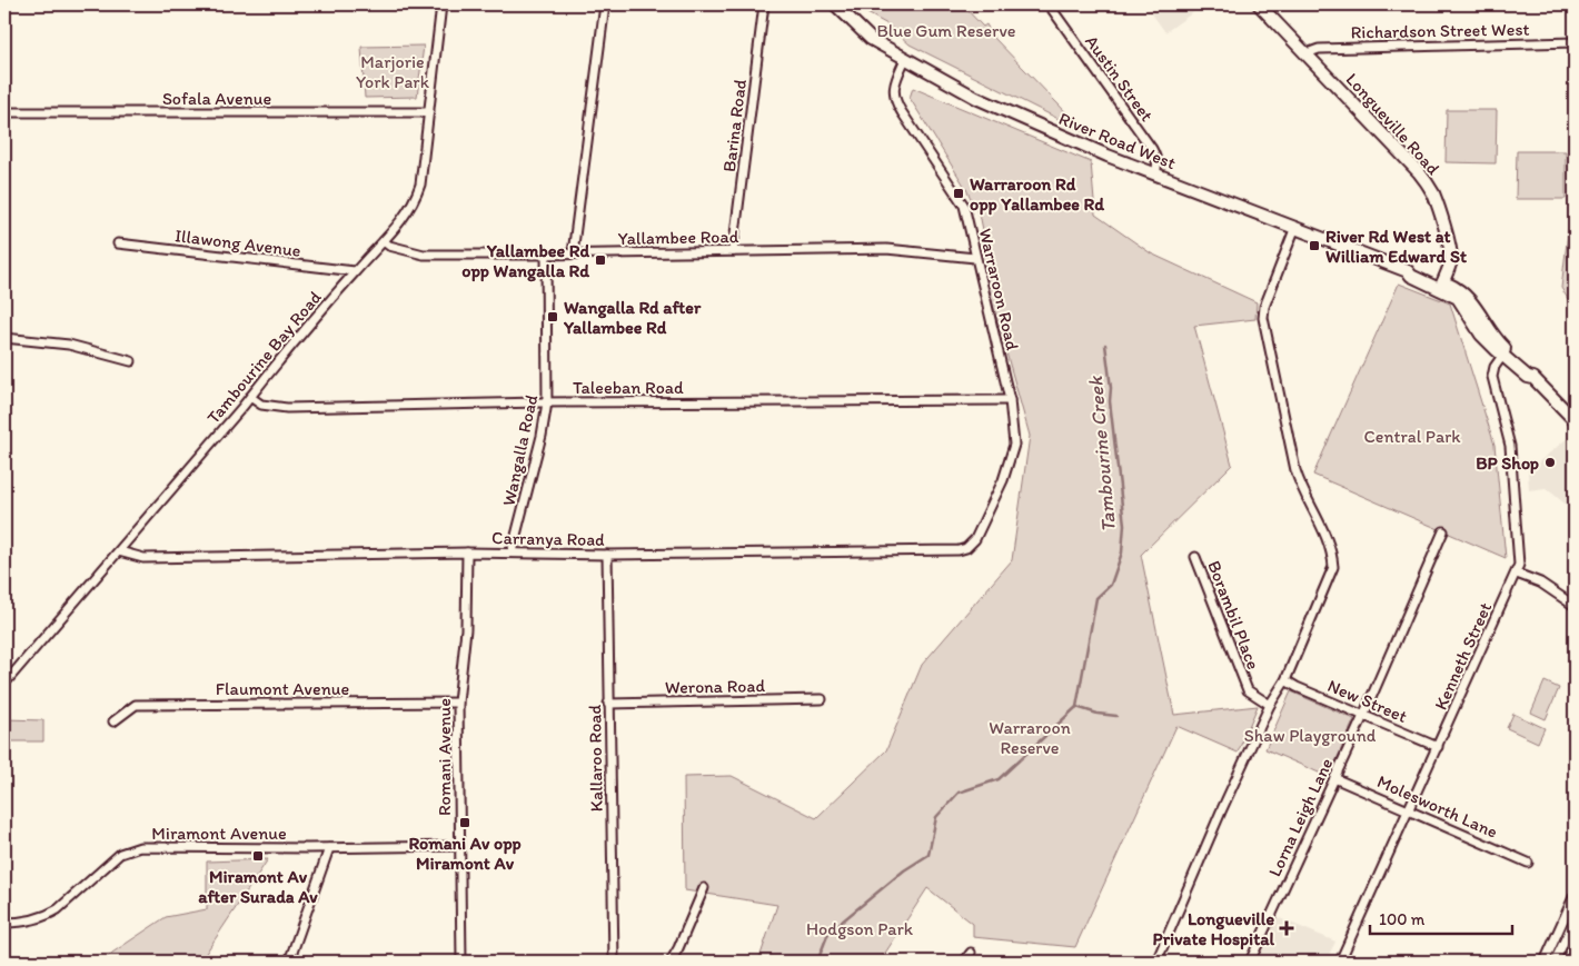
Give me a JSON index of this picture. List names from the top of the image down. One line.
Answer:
{"streets":{"main road":["Longueville Road","River Road West"],"street":["Richardson Street West","Austin Street","Sofala Avenue","Barina Road","Yallambee Road","Illawong Avenue","Warraroon Road","Tambourine Bay Road","Taleeban Road","Wangalla Road","Carranya Road","Borambil Place","Kenneth Street","Werona Road","Flaumont Avenue","New Street","Romani Avenue","Kallaroo Road","Molesworth Lane","Lorna Leigh Lane","Miramont Avenue"]},"crossings":[["Richardson Street West","Longueville Road"],["Austin Street","River Road West"],["Sofala Avenue","Tambourine Bay Road"],["Longueville Road","River Road West"],["Barina Road","Yallambee Road"],["River Road West","Warraroon Road"],["River Road West","Kenneth Street"],["Yallambee Road","Warraroon Road"],["Yallambee Road","Tambourine Bay Road"],["Yallambee Road","Wangalla Road"],["Illawong Avenue","Tambourine Bay Road"],["Warraroon Road","Taleeban Road"],["Warraroon Road","Carranya Road"],["Tambourine Bay Road","Taleeban Road"],["Tambourine Bay Road","Carranya Road"],["Taleeban Road","Wangalla Road"],["Wangalla Road","Carranya Road"],["Carranya Road","Romani Avenue"],["Carranya Road","Kallaroo Road"],["Kenneth Street","New Street"],["Kenneth Street","Molesworth Lane"],["Werona Road","Kallaroo Road"],["Flaumont Avenue","Romani Avenue"],["New Street","Lorna Leigh Lane"],["Romani Avenue","Miramont Avenue"],["Molesworth Lane","Lorna Leigh Lane"]],"water":["Tambourine Creek"],"parks":["Blue Gum Reserve","Marjorie York Park","Central Park","Warraroon Reserve","Shaw Playground","Hodgson Park"],"places":{"transit":["Warraroon Rd opp Yallambee Rd","River Rd West at William Edward St","Yallambee Rd opp Wangalla Rd","Wangalla Rd after Yallambee Rd","Romani Av opp Miramont Av","Miramont Av after Surada Av"],"other":["BP Shop"],"health":["Longueville Private Hospital"]},"scale_bar":"100 m"}
